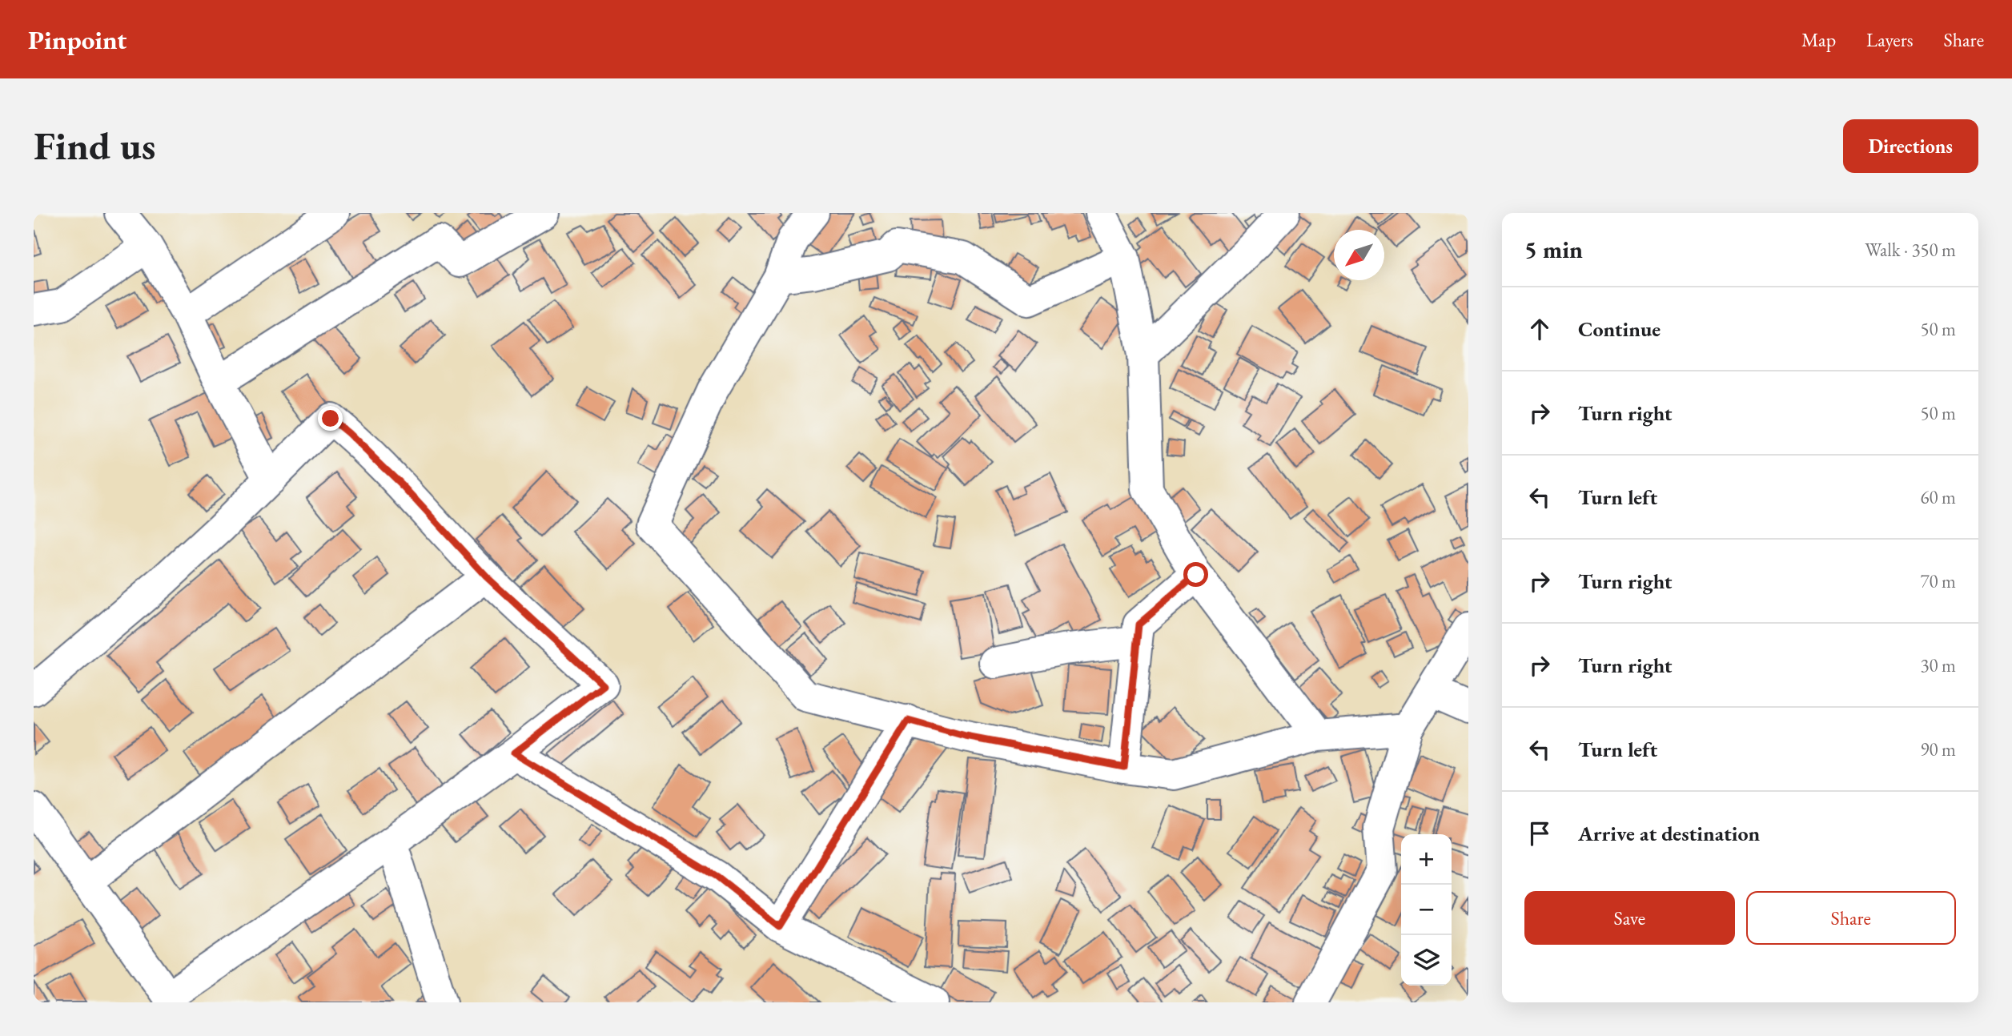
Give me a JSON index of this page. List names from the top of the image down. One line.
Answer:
{"north":"bottom left","page":{"header":"Pinpoint","nav":["Map","Layers","Share"],"buttons":["Directions",["Save","Share"]],"title":"Find us","heading":["5 min","Walk · 350 m"],"list":[["Continue","50 m"],["Turn right","50 m"],["Turn left","60 m"],["Turn right","70 m"],["Turn right","30 m"],["Turn left","90 m"],"Arrive at destination"],"map_buttons":["+","−"]}}
